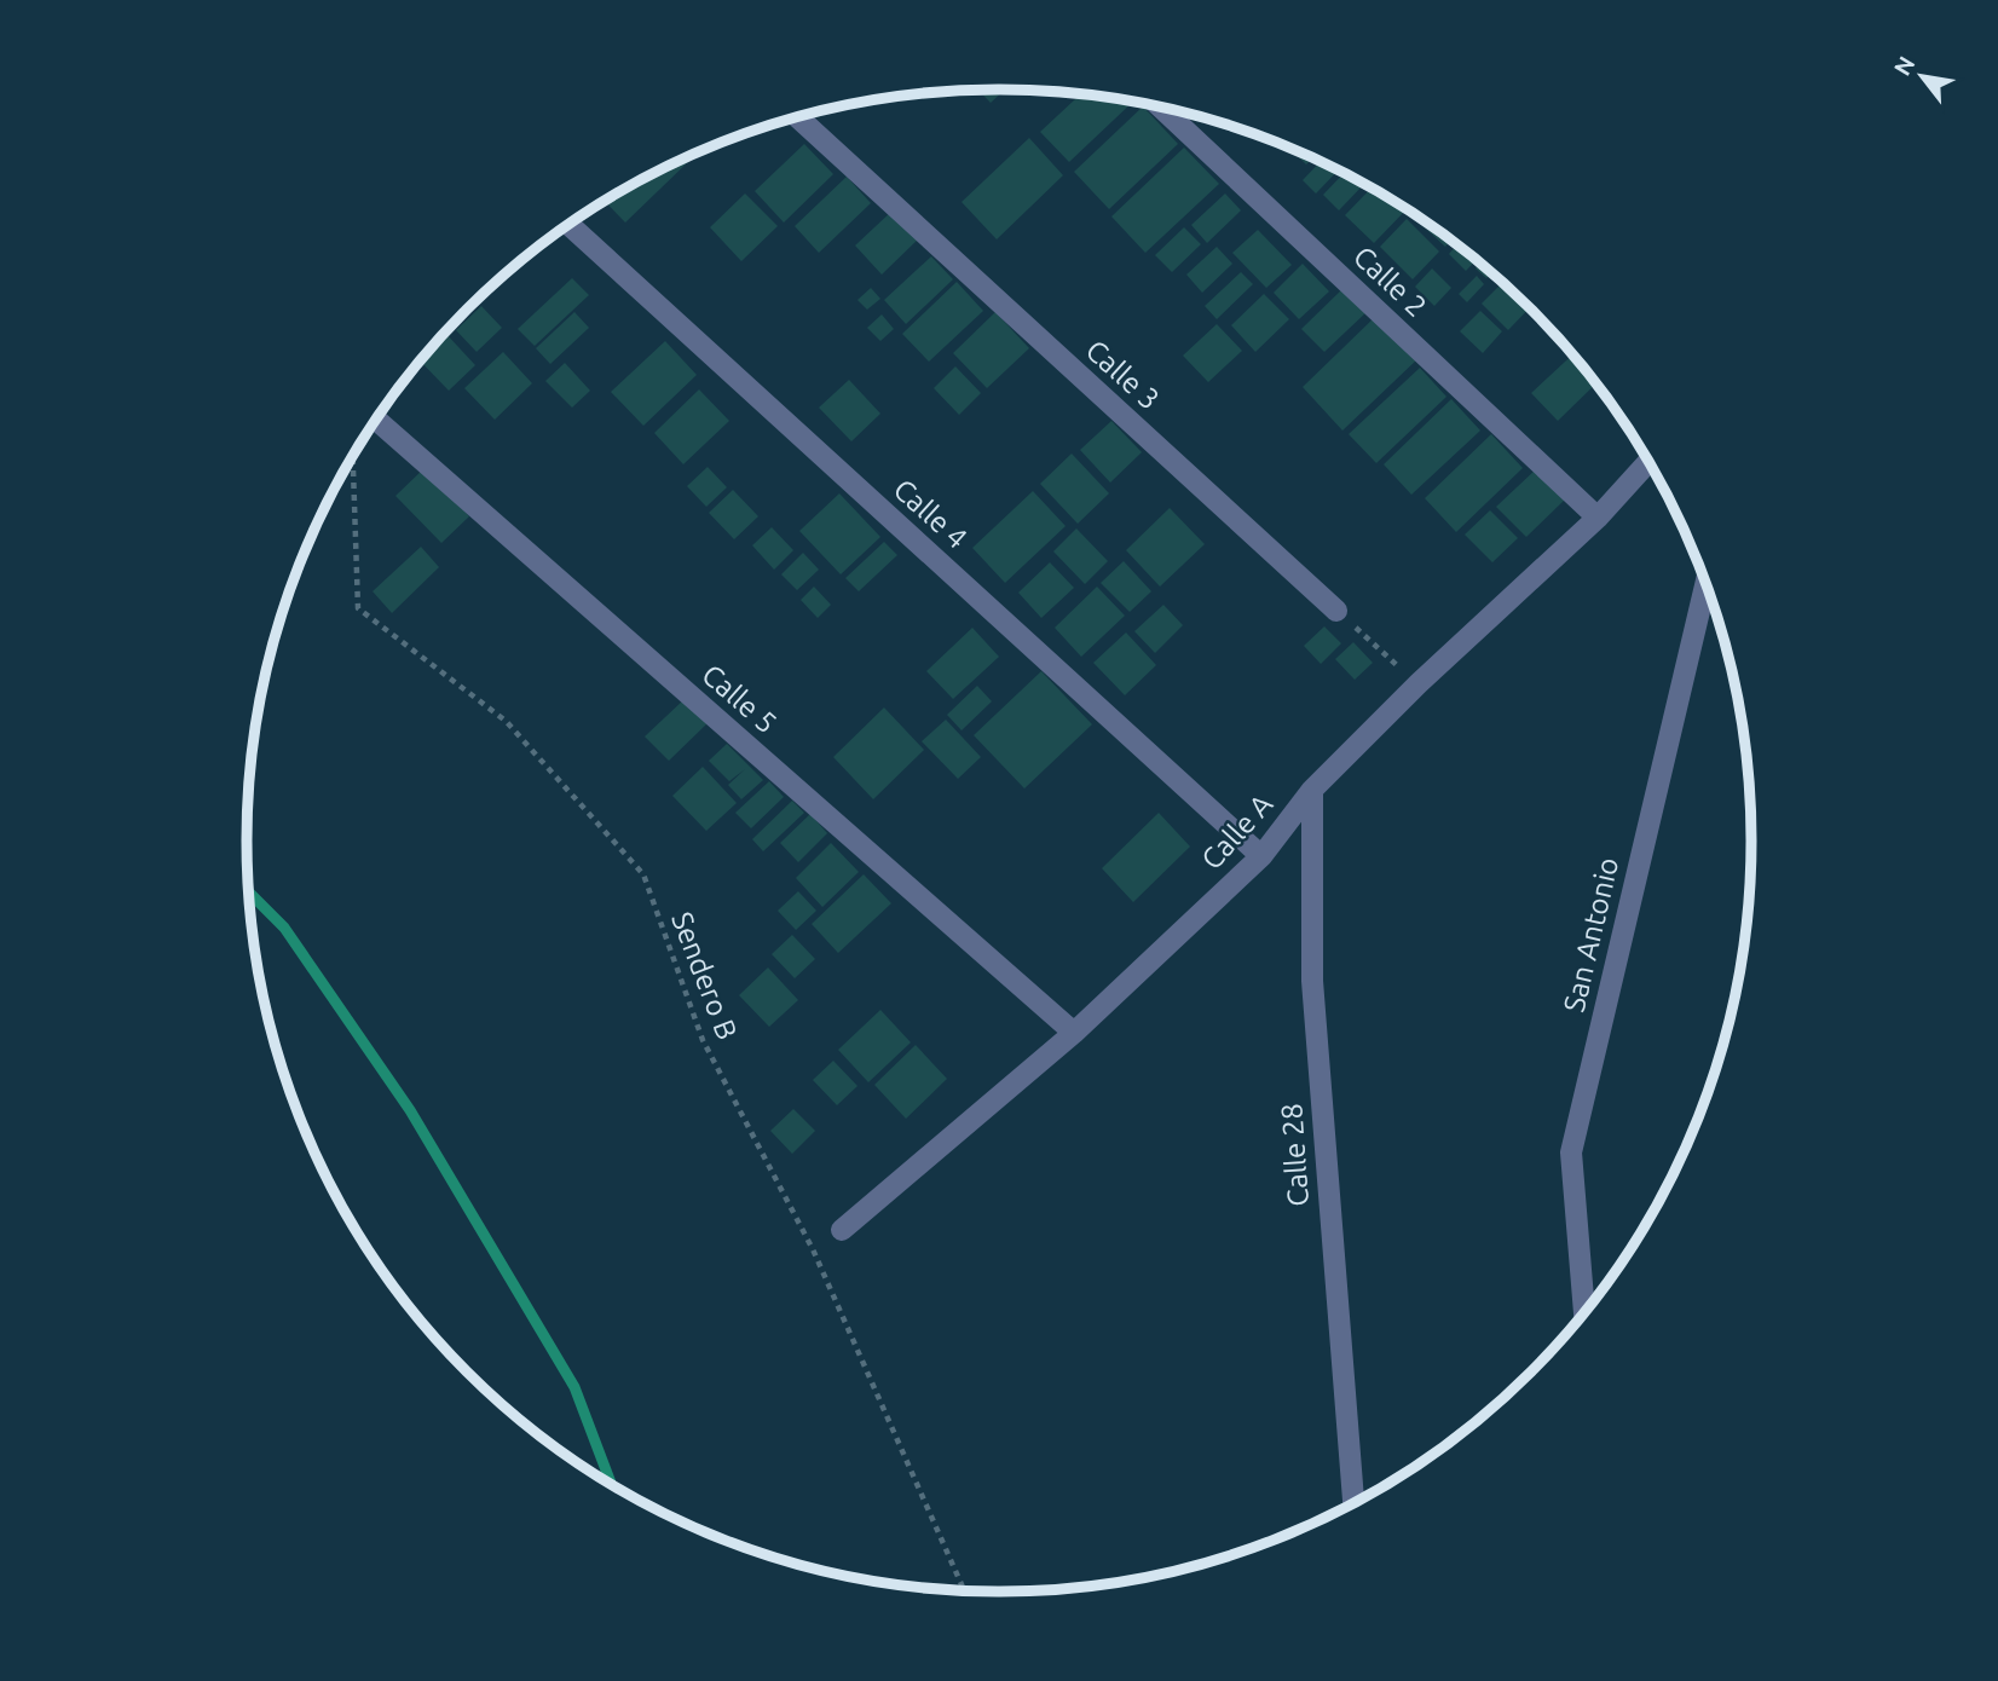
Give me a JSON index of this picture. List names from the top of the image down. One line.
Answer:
{"streets":{"street":["Calle 2","Calle 3","Calle 4","Calle 5","Calle A","San Antonio","Calle 28"],"path":["Sendero B"]},"crossings":[["Calle 2","Calle A"],["Calle 4","Calle A"],["Calle 5","Calle A"],["Calle A","Calle 28"]],"north":"top left"}
